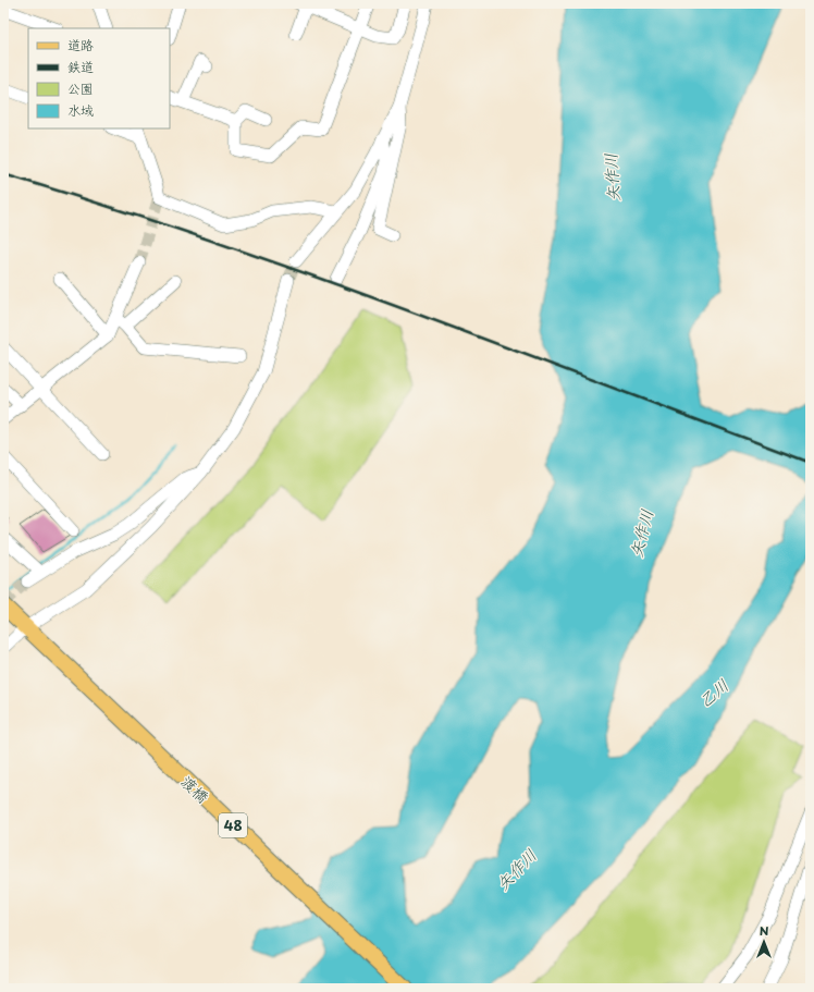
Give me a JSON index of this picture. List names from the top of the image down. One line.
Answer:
{"streets":{"main road":["渡橋","48"]},"crossings":[["渡橋","48"]],"water":["矢作川","乙川"],"legend":["道路","鉄道","公園","水域"],"north":"top"}
